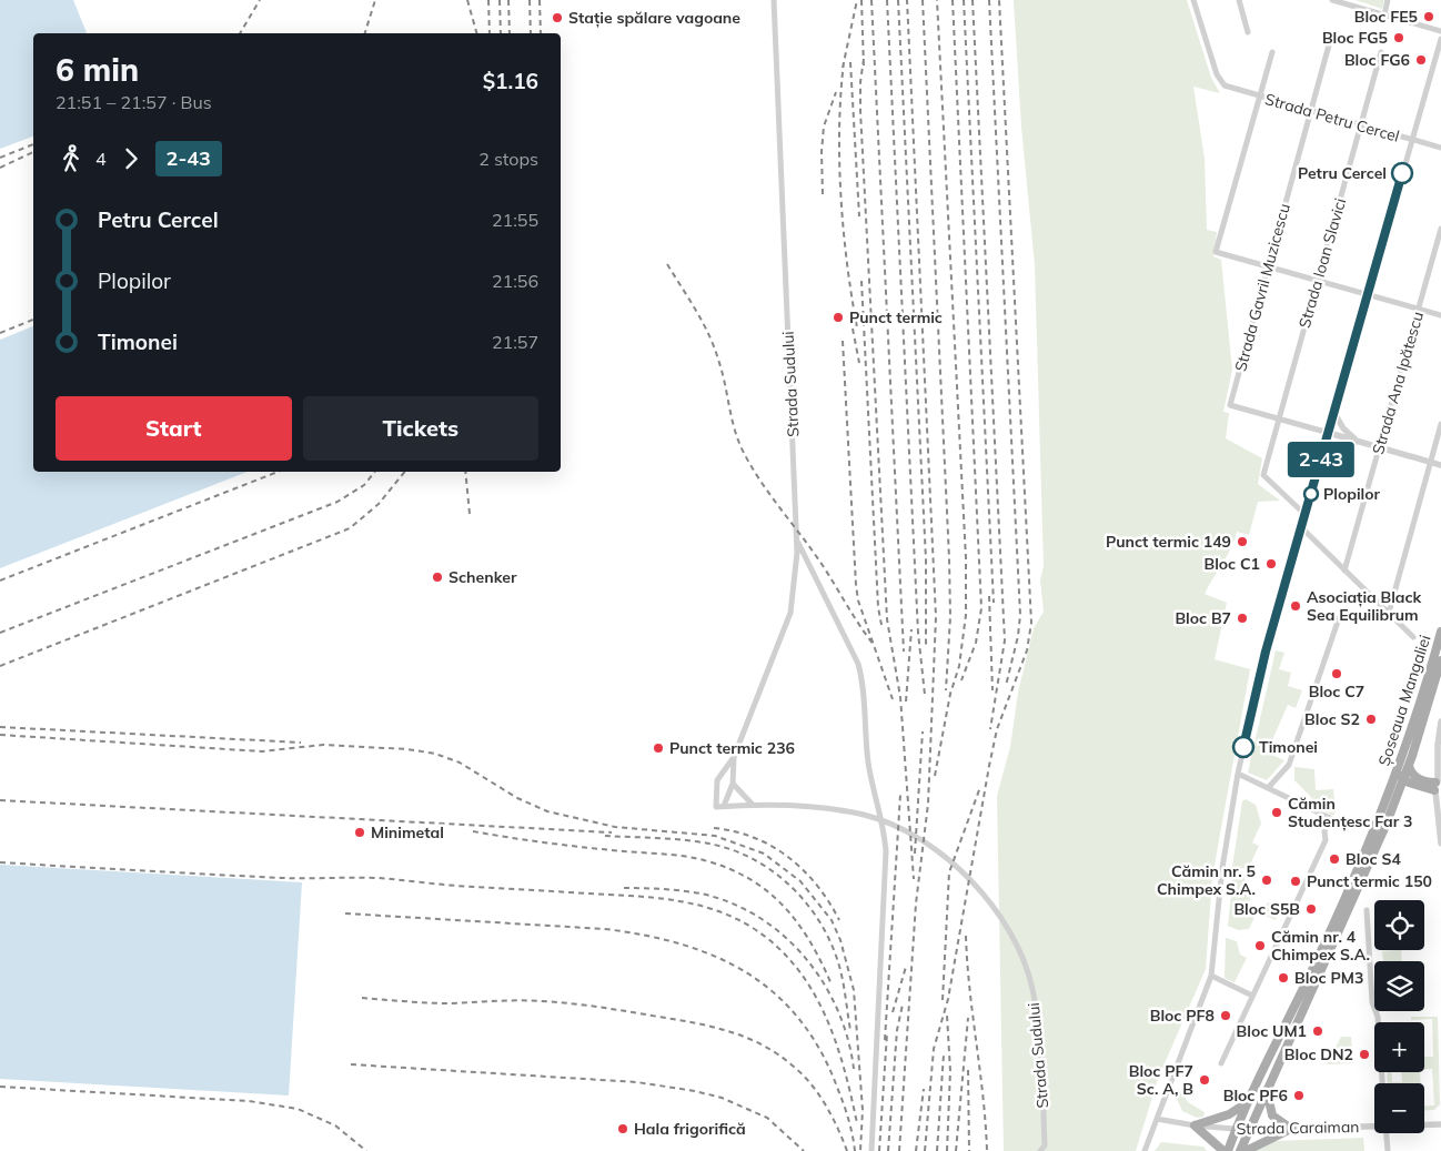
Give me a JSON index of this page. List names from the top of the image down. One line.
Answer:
{"streets":{"main road":["Șoseaua Mangaliei"],"street":["Strada Petru Cercel","Strada Ioan Slavici","Strada Gavril Muzicescu","Strada Ana Ipătescu","Strada Sudului","Strada Caraiman"]},"crossings":[["Strada Petru Cercel","Strada Ioan Slavici"],["Strada Petru Cercel","Strada Gavril Muzicescu"],["Strada Ioan Slavici","Strada Gavril Muzicescu"]],"places":["Bloc FE5","Stație spălare vagoane","Bloc FG5","Bloc FG6","Petru Cercel","Punct termic","Plopilor","Punct termic 149","Bloc C1","Schenker","Asociația Black Sea Equilibrum","Bloc B7","Bloc C7","Bloc S2","Timonei","Punct termic 236","Cămin Studențesc Far 3","Minimetal","Bloc S4","Cămin nr. 5 Chimpex S.A.","Punct termic 150","Bloc S5B","Cămin nr. 4 Chimpex S.A.","Bloc PM3","Bloc PF8","Bloc UM1","Bloc DN2","Bloc PF7 Sc. A, B","Bloc PF6","Hala frigorifică"],"lines":["bus line 2-43"],"page":{"on_map":"2-43","heading":["6 min","21:51 – 21:57 · Bus","$1.16"],"legs":["4","2-43","2 stops"],"list":[{"name":"Petru Cercel","value":"21:55"},{"name":"Plopilor","value":"21:56"},{"name":"Timonei","value":"21:57"}],"buttons":["Start","Tickets"],"map_buttons":["+","−"]}}
